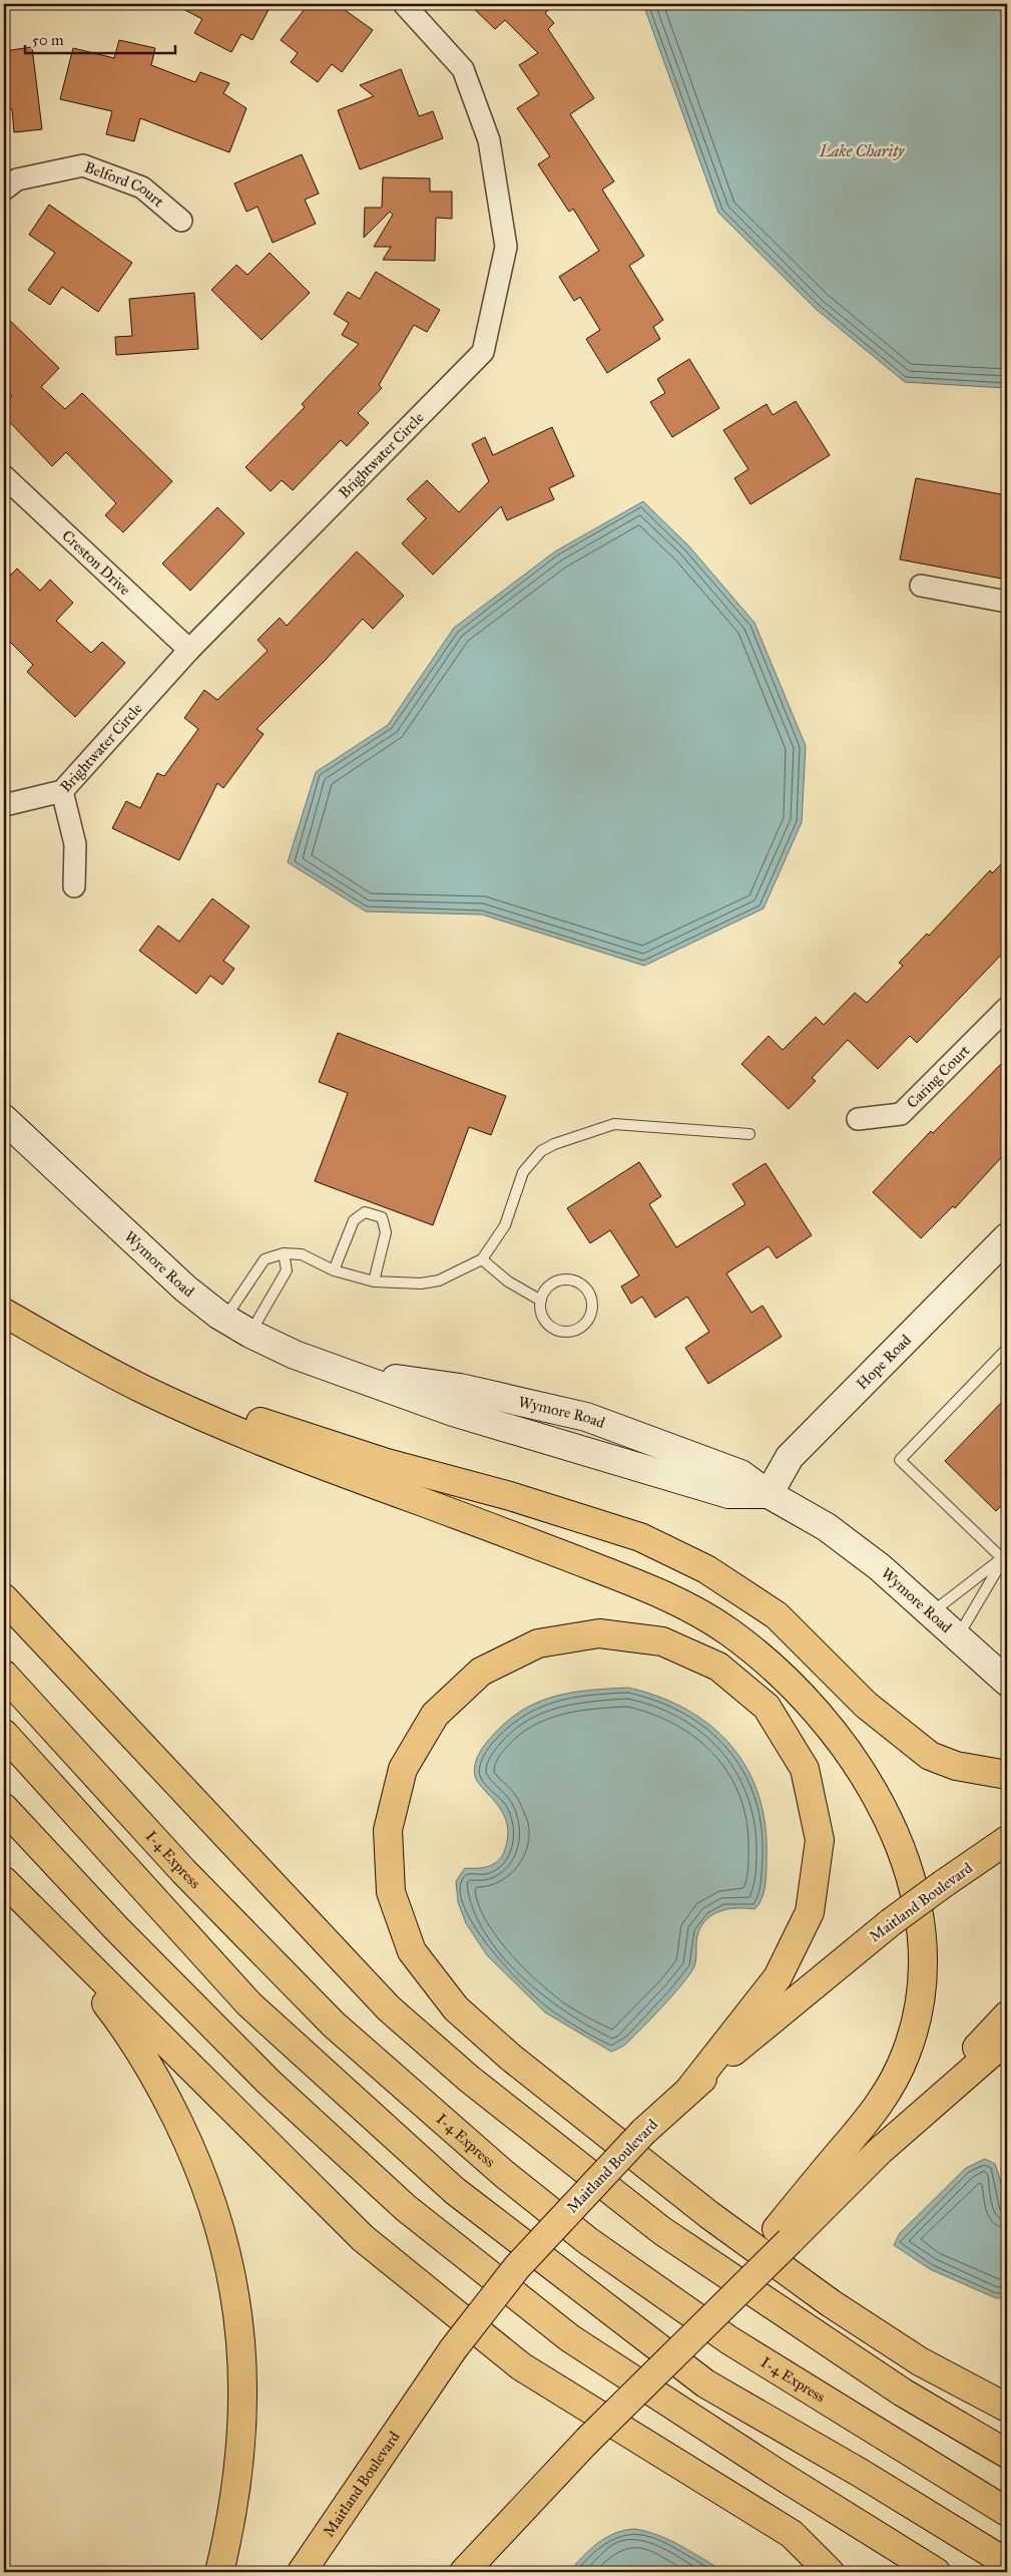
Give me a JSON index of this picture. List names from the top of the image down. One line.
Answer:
{"streets":{"highway":["I-4 Express","Maitland Boulevard"],"main road":["Wymore Road","Hope Road"],"street":["Belford Court","Brightwater Circle","Creston Drive","Caring Court"]},"crossings":[["Brightwater Circle","Creston Drive"],["Wymore Road","Hope Road"]],"water":["Lake Charity"],"scale_bar":"50 m"}
